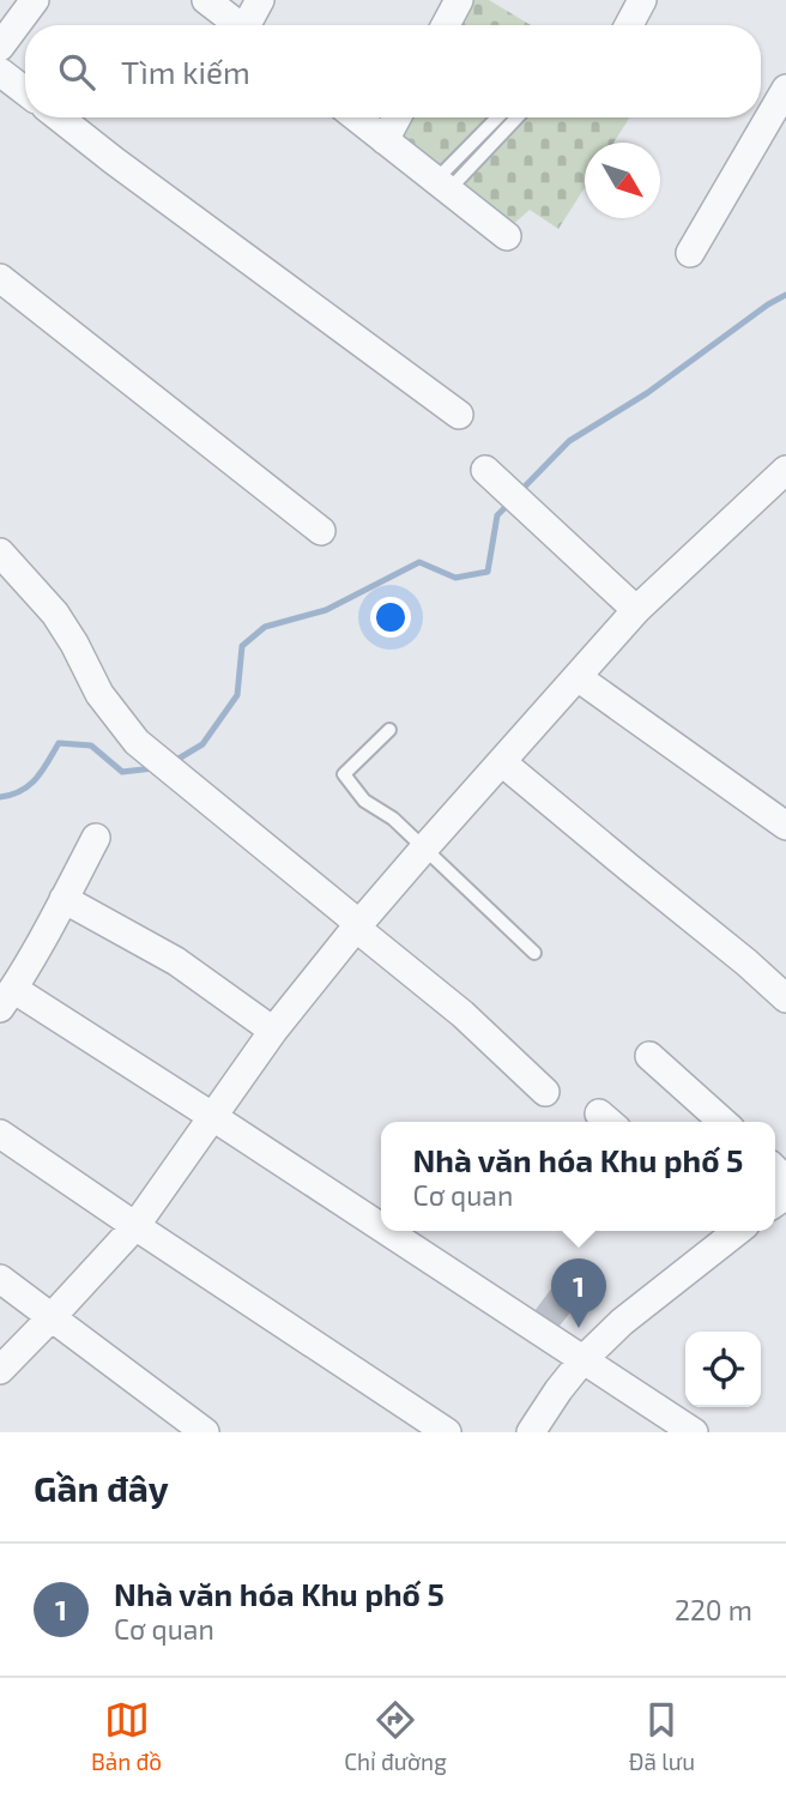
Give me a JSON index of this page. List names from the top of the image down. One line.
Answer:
{"north":"bottom right","page":{"search":"Tìm kiếm","popup":["Nhà văn hóa Khu phố 5","Cơ quan"],"pins":"1","heading":"Gần đây","list":[{"mark":"1","name":"Nhà văn hóa Khu phố 5","note":"Cơ quan","value":"220 m"}],"nav":["Bản đồ","Chỉ đường","Đã lưu"]}}
